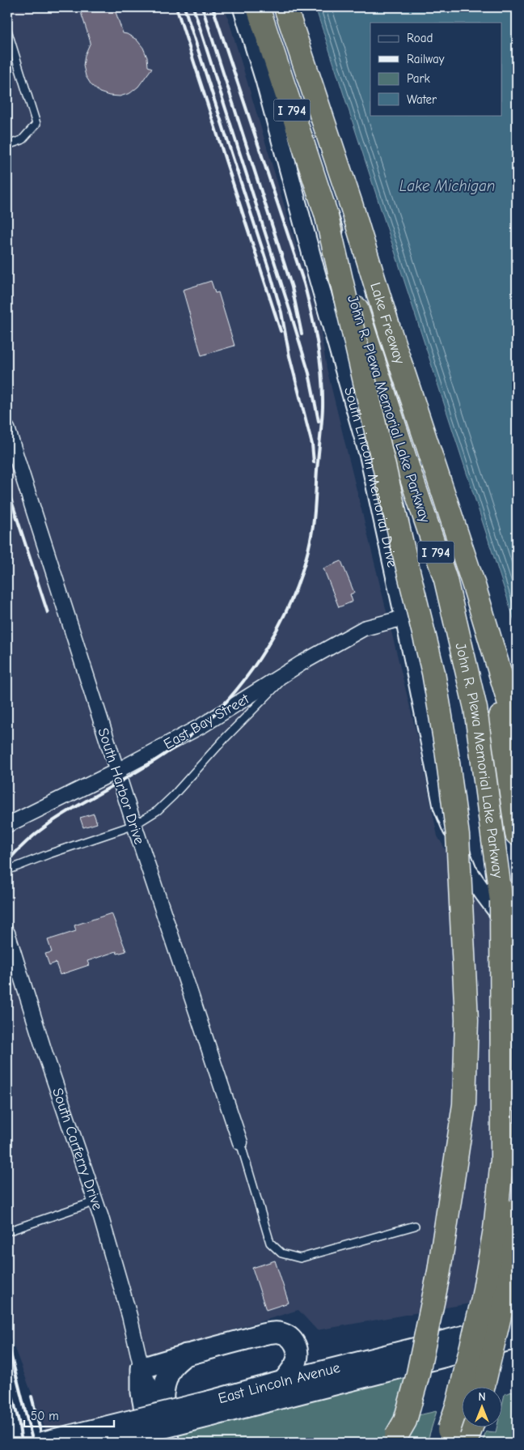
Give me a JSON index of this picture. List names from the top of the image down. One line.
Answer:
{"streets":{"highway":["I 794","Lake Freeway","John R. Plewa Memorial Lake Parkway"],"main road":["South Carferry Drive","East Lincoln Avenue"],"street":["South Lincoln Memorial Drive","East Bay Street","South Harbor Drive"]},"crossings":[["I 794","John R. Plewa Memorial Lake Parkway"],["Lake Freeway","John R. Plewa Memorial Lake Parkway"],["South Lincoln Memorial Drive","East Bay Street"],["East Bay Street","South Harbor Drive"]],"water":["Lake Michigan"],"legend":["Road","Railway","Park","Water"],"scale_bar":"50 m","north":"top"}
